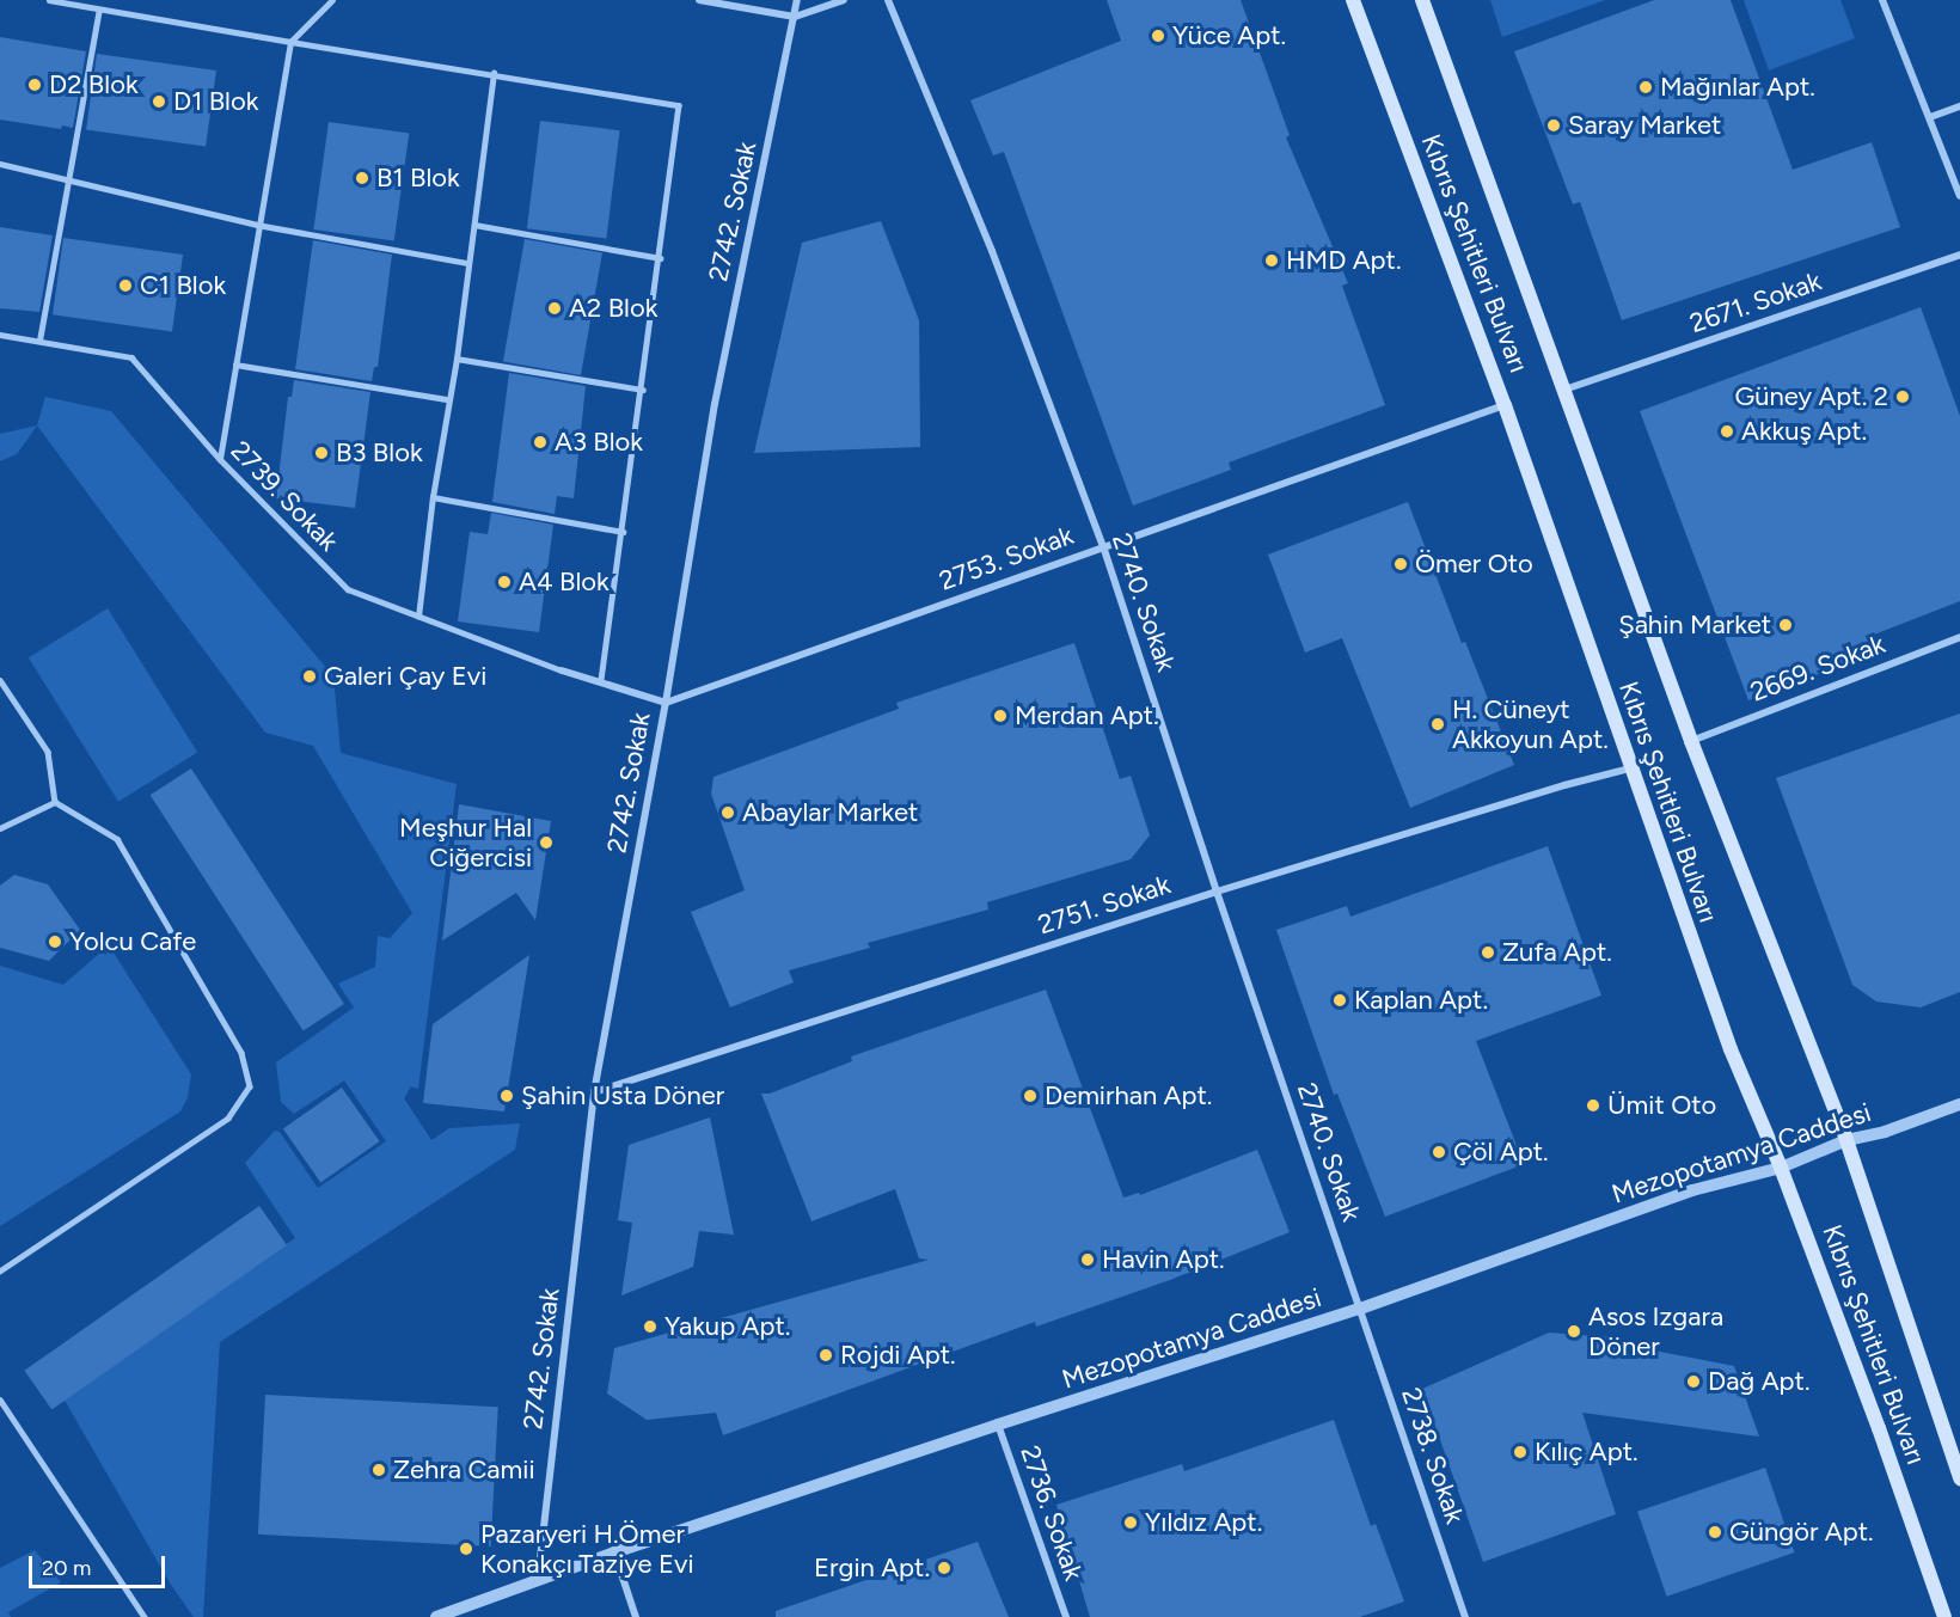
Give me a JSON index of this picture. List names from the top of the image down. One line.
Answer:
{"streets":{"main road":["Kıbrıs Şehitleri Bulvarı"],"street":["2742. Sokak","2671. Sokak","2753. Sokak","2740. Sokak","2669. Sokak","2751. Sokak","Mezopotamya Caddesi","2738. Sokak","2736. Sokak"],"lane":["2739. Sokak"]},"crossings":[["2742. Sokak","2753. Sokak"],["2742. Sokak","2751. Sokak"],["2742. Sokak","Mezopotamya Caddesi"],["Kıbrıs Şehitleri Bulvarı","2671. Sokak"],["Kıbrıs Şehitleri Bulvarı","2753. Sokak"],["Kıbrıs Şehitleri Bulvarı","2669. Sokak"],["Kıbrıs Şehitleri Bulvarı","2751. Sokak"],["Kıbrıs Şehitleri Bulvarı","Mezopotamya Caddesi"],["2753. Sokak","2740. Sokak"],["2740. Sokak","2751. Sokak"],["2740. Sokak","Mezopotamya Caddesi"],["2740. Sokak","2738. Sokak"],["Mezopotamya Caddesi","2738. Sokak"],["Mezopotamya Caddesi","2736. Sokak"]],"places":["Yüce Apt.","D2 Blok","Mağınlar Apt.","D1 Blok","Saray Market","B1 Blok","HMD Apt.","C1 Blok","A2 Blok","Güney Apt. 2","Akkuş Apt.","A3 Blok","B3 Blok","Ömer Oto","A4 Blok","Şahin Market","Galeri Çay Evi","Merdan Apt.","H. Cüneyt Akkoyun Apt.","Abaylar Market","Meşhur Hal Ciğercisi","Yolcu Cafe","Zufa Apt.","Kaplan Apt.","Şahin Usta Döner","Demirhan Apt.","Ümit Oto","Çöl Apt.","Havin Apt.","Yakup Apt.","Asos Izgara Döner","Rojdi Apt.","Dağ Apt.","Kılıç Apt.","Zehra Camii","Yıldız Apt.","Güngör Apt.","Pazaryeri H.Ömer Konakçı Taziye Evi","Ergin Apt."],"scale_bar":"20 m"}
